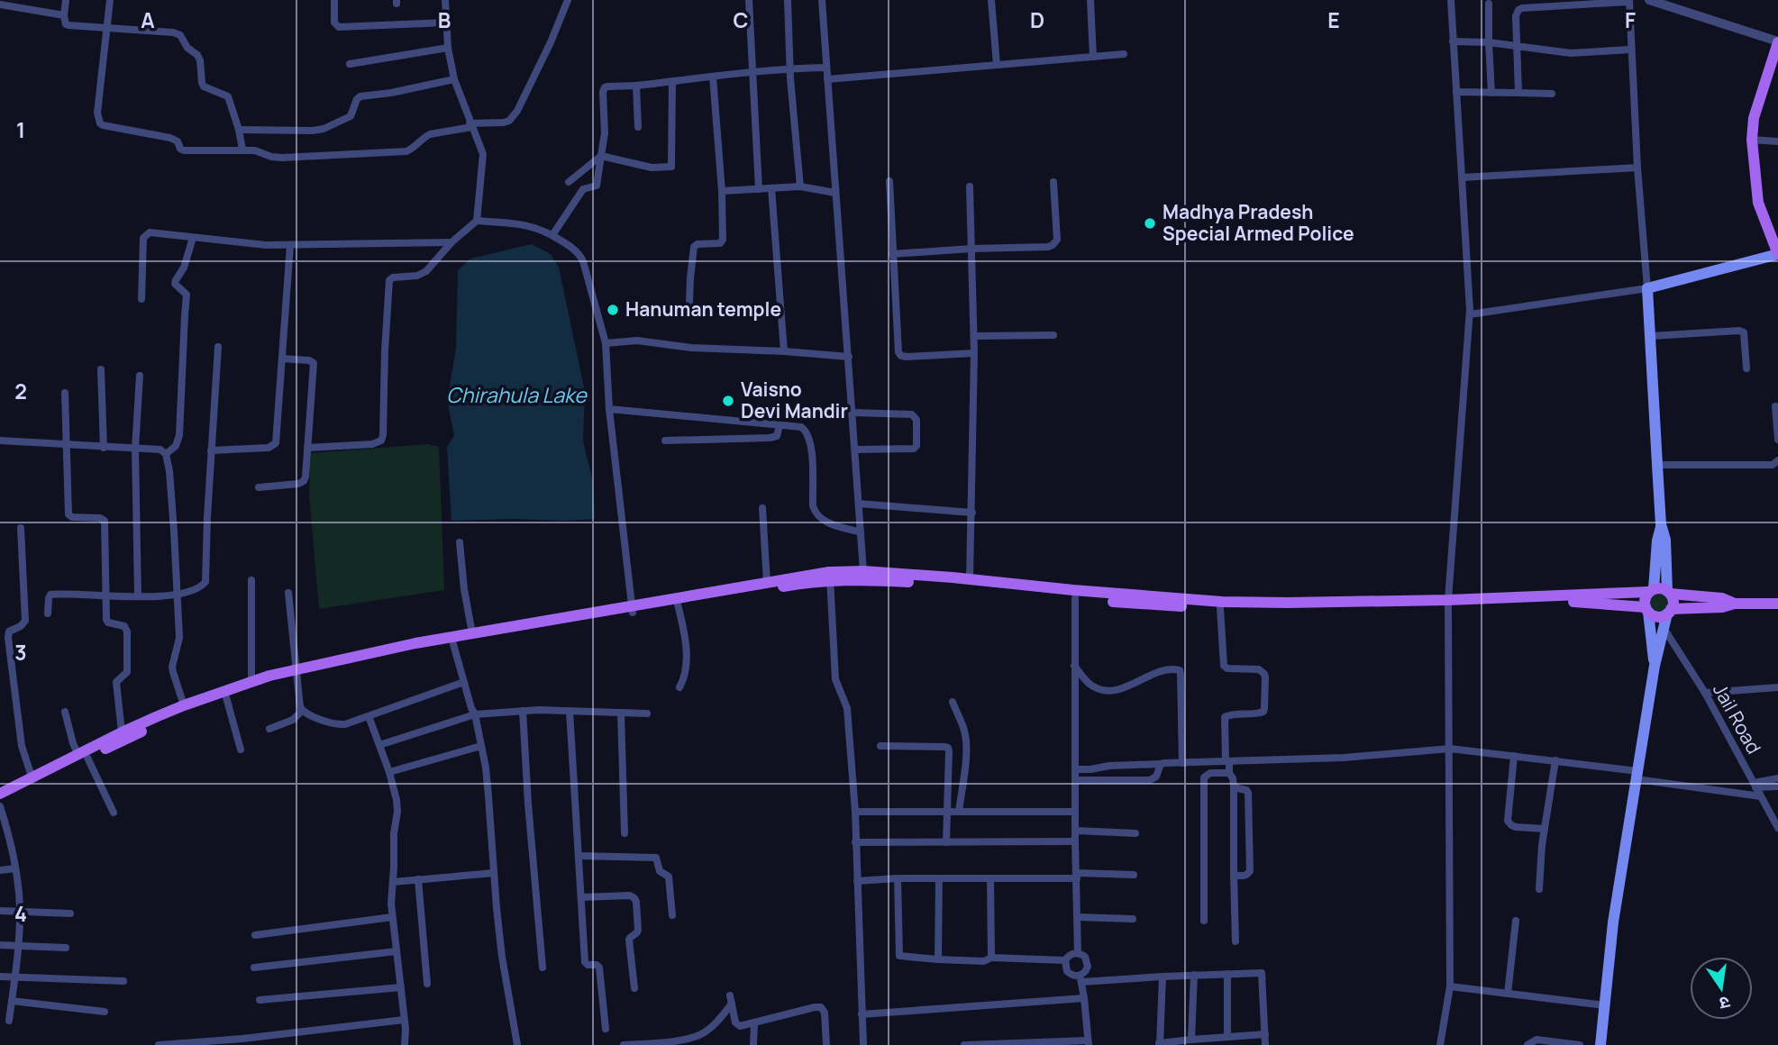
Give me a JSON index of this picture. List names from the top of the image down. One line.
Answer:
{"streets":{"street":["Jail Road"]},"water":["Chirahula Lake"],"places":["Madhya Pradesh Special Armed Police","Hanuman temple","Vaisno Devi Mandir"],"north":"bottom","grid":{"columns":["A","B","C","D","E","F"],"rows":["1","2","3","4"]}}
